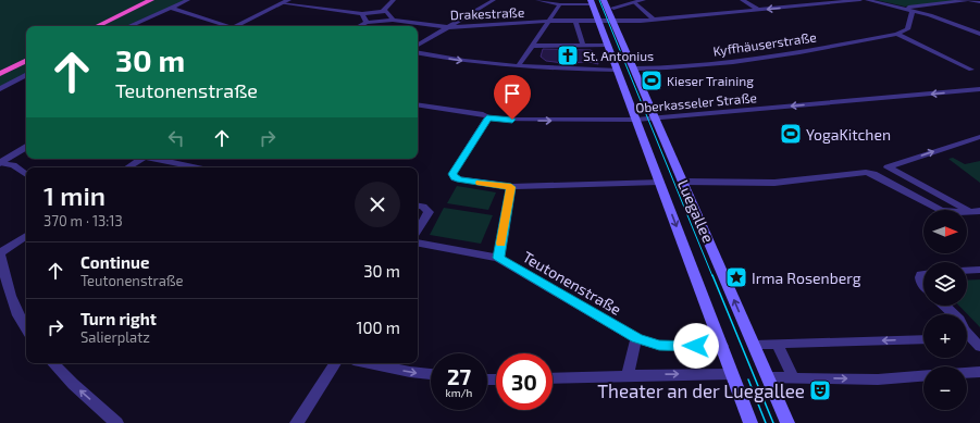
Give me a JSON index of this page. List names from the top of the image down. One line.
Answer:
{"streets":{"main road":["Luegallee"],"street":["Drakestraße","Kyffhäuserstraße","Oberkasseler Straße","Teutonenstraße"]},"crossings":[["Drakestraße","Luegallee"],["Kyffhäuserstraße","Luegallee"],["Oberkasseler Straße","Luegallee"],["Luegallee","Teutonenstraße"]],"places":{"church":["St. Antonius"],"sports":["Kieser Training","YogaKitchen"],"place":["Irma Rosenberg"],"theatre":["Theater an der Luegallee"]},"north":"right","page":{"turn":["30 m","Teutonenstraße"],"heading":["1 min","370 m · 13:13"],"map_buttons":["+","−"],"list":[{"name":"Continue","note":"Teutonenstraße","value":"30 m"},{"name":"Turn right","note":"Salierplatz","value":"100 m"}],"speed":"27 km/h","limit":"30"}}
